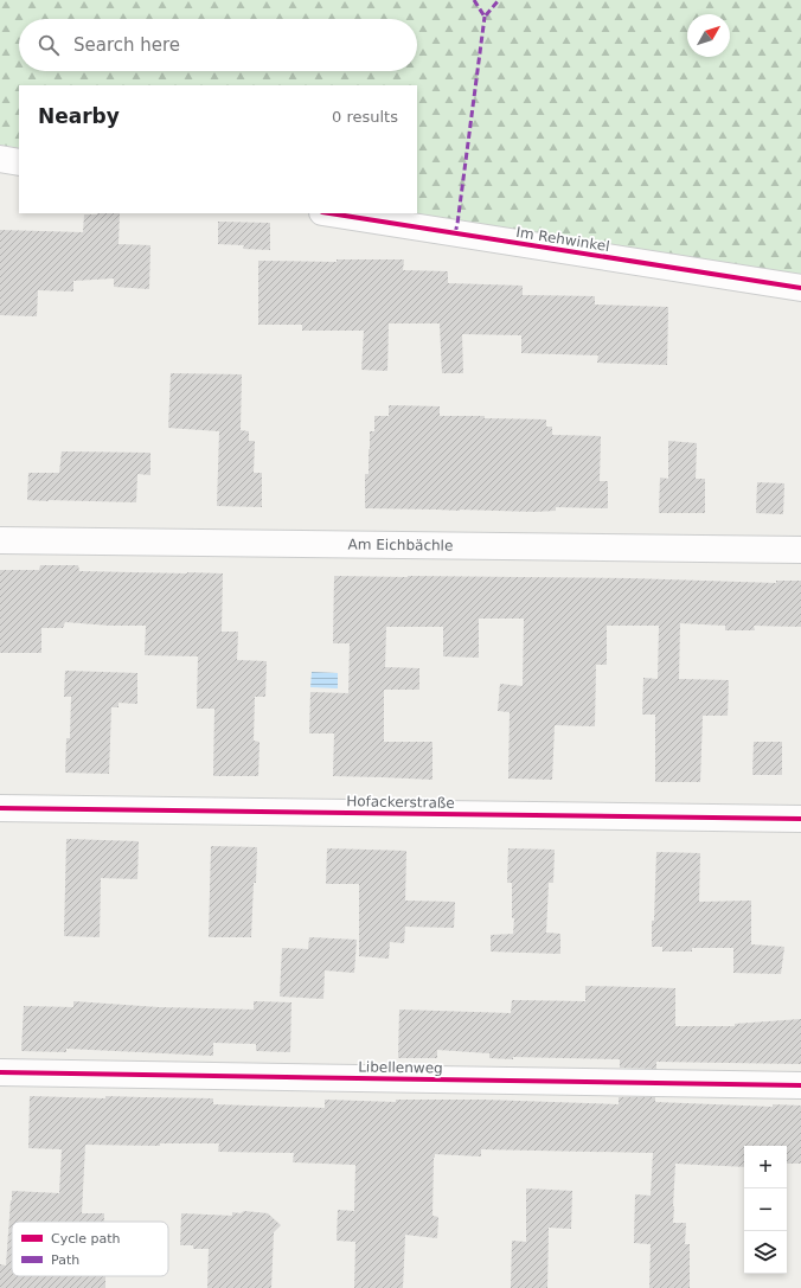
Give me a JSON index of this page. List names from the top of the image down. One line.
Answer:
{"streets":{"street":["Im Rehwinkel","Am Eichbächle","Hofackerstraße","Libellenweg"]},"legend":["Cycle path","Path"],"north":"top right","page":{"search":"Search here","heading":["Nearby","0 results"],"map_buttons":["+","−"]}}
